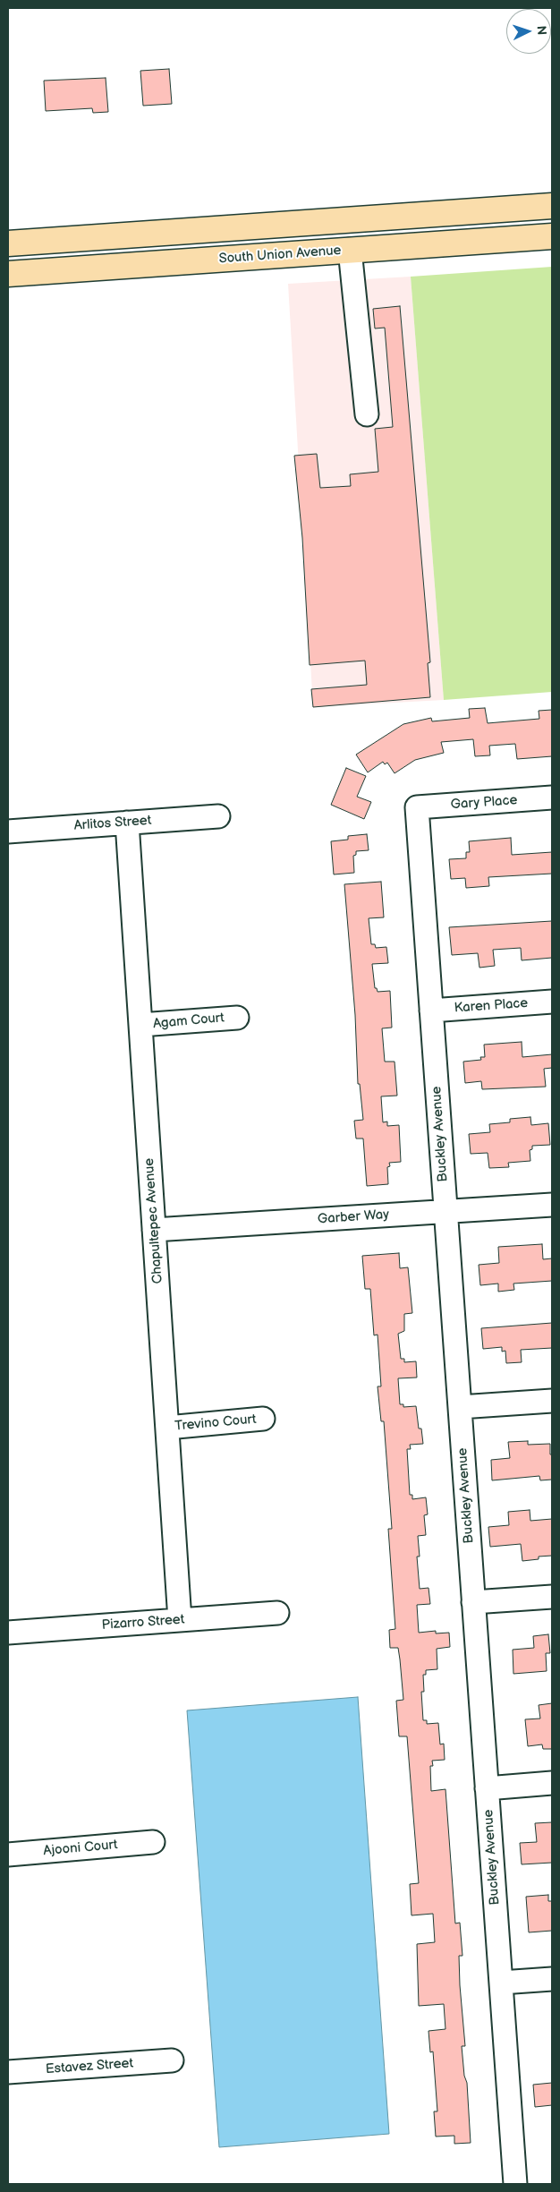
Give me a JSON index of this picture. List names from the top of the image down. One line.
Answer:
{"streets":{"main road":["South Union Avenue"],"street":["Gary Place","Arlitos Street","Karen Place","Agam Court","Buckley Avenue","Garber Way","Chapultepec Avenue","Trevino Court","Pizarro Street","Ajooni Court","Estavez Street"]},"crossings":[["Gary Place","Buckley Avenue"],["Arlitos Street","Chapultepec Avenue"],["Karen Place","Buckley Avenue"],["Agam Court","Chapultepec Avenue"],["Buckley Avenue","Garber Way"],["Garber Way","Chapultepec Avenue"],["Chapultepec Avenue","Trevino Court"],["Chapultepec Avenue","Pizarro Street"]],"north":"right"}
